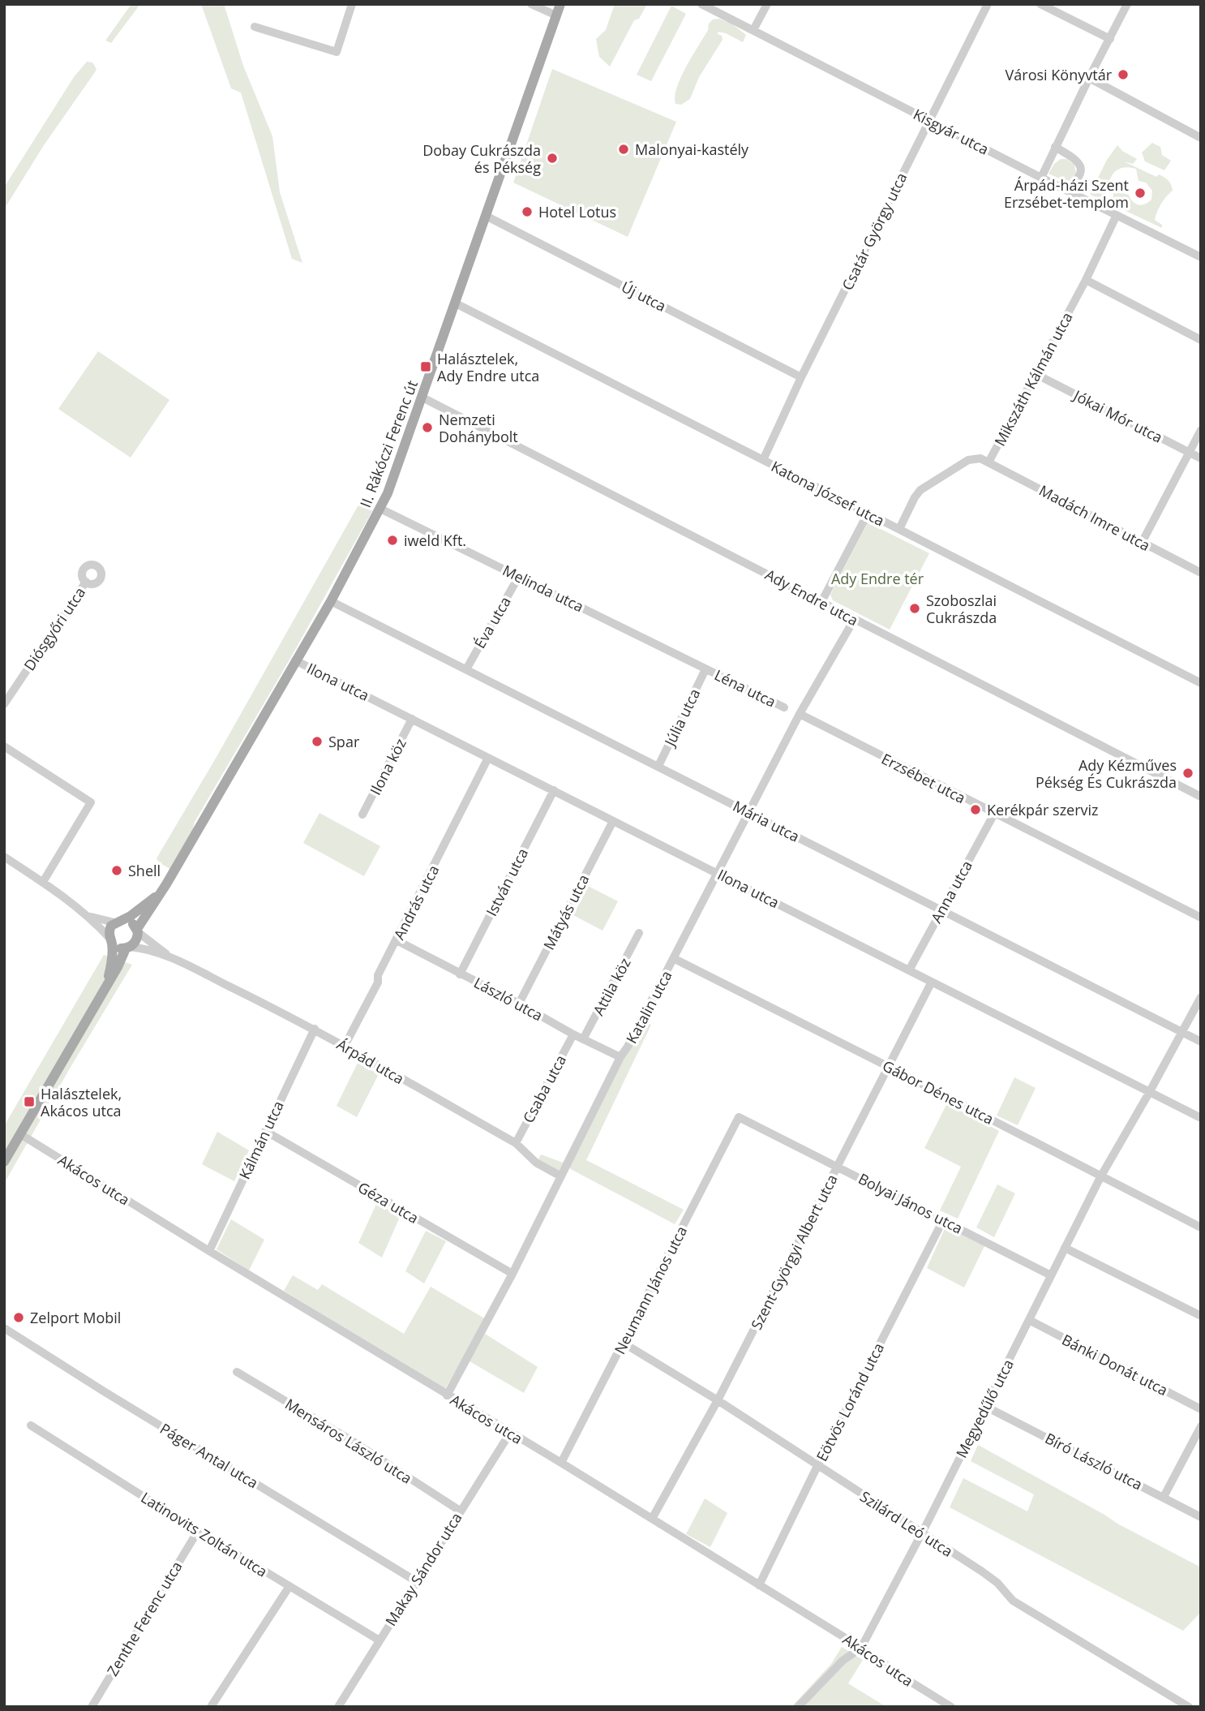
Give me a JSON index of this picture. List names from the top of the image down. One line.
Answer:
{"streets":{"main road":["II. Rákóczi Ferenc út"],"street":["Kisgyár utca","Csatár György utca","Új utca","Mikszáth Kálmán utca","Jókai Mór utca","Katona József utca","Madách Imre utca","Melinda utca","Ady Endre utca","Éva utca","Diósgyőri utca","Ilona utca","Léna utca","Júlia utca","Ilona köz","Erzsébet utca","Mária utca","István utca","Anna utca","András utca","Mátyás utca","Attila köz","László utca","Katalin utca","Árpád utca","Csaba utca","Gábor Dénes utca","Kálmán utca","Akácos utca","Géza utca","Bolyai János utca","Szent-Györgyi Albert utca","Neumann János utca","Bánki Donát utca","Eötvös Loránd utca","Megyedűlő utca","Mensáros László utca","Páger Antal utca","Bíró László utca","Szilárd Leó utca","Latinovits Zoltán utca","Makay Sándor utca","Zenthe Ferenc utca"]},"crossings":[["Kisgyár utca","Csatár György utca"],["Kisgyár utca","Mikszáth Kálmán utca"],["Csatár György utca","Új utca"],["Csatár György utca","Katona József utca"],["Új utca","II. Rákóczi Ferenc út"],["Mikszáth Kálmán utca","Jókai Mór utca"],["Mikszáth Kálmán utca","Katona József utca"],["Mikszáth Kálmán utca","Madách Imre utca"],["II. Rákóczi Ferenc út","Katona József utca"],["II. Rákóczi Ferenc út","Melinda utca"],["II. Rákóczi Ferenc út","Ady Endre utca"],["II. Rákóczi Ferenc út","Ilona utca"],["II. Rákóczi Ferenc út","Mária utca"],["II. Rákóczi Ferenc út","Árpád utca"],["II. Rákóczi Ferenc út","Akácos utca"],["Melinda utca","Éva utca"],["Melinda utca","Léna utca"],["Melinda utca","Júlia utca"],["Ady Endre utca","Katalin utca"],["Éva utca","Mária utca"],["Ilona utca","Ilona köz"],["Ilona utca","István utca"],["Ilona utca","Anna utca"],["Ilona utca","András utca"],["Ilona utca","Mátyás utca"],["Ilona utca","Katalin utca"],["Ilona utca","Szent-Györgyi Albert utca"],["Ilona utca","Megyedűlő utca"],["Léna utca","Júlia utca"],["Júlia utca","Mária utca"],["Erzsébet utca","Anna utca"],["Erzsébet utca","Katalin utca"],["Mária utca","Anna utca"],["Mária utca","Katalin utca"],["Mária utca","Megyedűlő utca"],["István utca","László utca"],["András utca","László utca"],["András utca","Árpád utca"],["Mátyás utca","László utca"],["Attila köz","László utca"],["László utca","Katalin utca"],["László utca","Csaba utca"],["Katalin utca","Árpád utca"],["Katalin utca","Gábor Dénes utca"],["Katalin utca","Akácos utca"],["Katalin utca","Géza utca"],["Árpád utca","Csaba utca"],["Árpád utca","Kálmán utca"],["Gábor Dénes utca","Szent-Györgyi Albert utca"],["Gábor Dénes utca","Megyedűlő utca"],["Kálmán utca","Akácos utca"],["Kálmán utca","Géza utca"],["Akácos utca","Szent-Györgyi Albert utca"],["Akácos utca","Neumann János utca"],["Akácos utca","Eötvös Loránd utca"],["Akácos utca","Megyedűlő utca"],["Akácos utca","Makay Sándor utca"],["Bolyai János utca","Szent-Györgyi Albert utca"],["Bolyai János utca","Neumann János utca"],["Bolyai János utca","Eötvös Loránd utca"],["Bolyai János utca","Megyedűlő utca"],["Szent-Györgyi Albert utca","Szilárd Leó utca"],["Neumann János utca","Szilárd Leó utca"],["Bánki Donát utca","Megyedűlő utca"],["Eötvös Loránd utca","Szilárd Leó utca"],["Megyedűlő utca","Bíró László utca"],["Megyedűlő utca","Szilárd Leó utca"],["Mensáros László utca","Makay Sándor utca"],["Páger Antal utca","Makay Sándor utca"],["Latinovits Zoltán utca","Makay Sándor utca"],["Latinovits Zoltán utca","Zenthe Ferenc utca"]],"parks":["Ady Endre tér"],"places":{"other":["Városi Könyvtár","Malonyai-kastély","Dobay Cukrászda és Pékség","Árpád-házi Szent Erzsébet-templom","Hotel Lotus","Nemzeti Dohánybolt","iweld Kft.","Szoboszlai Cukrászda","Spar","Ady Kézműves Pékség És Cukrászda","Kerékpár szerviz","Shell","Zelport Mobil"],"transit":["Halásztelek, Ady Endre utca","Halásztelek, Akácos utca"]}}
